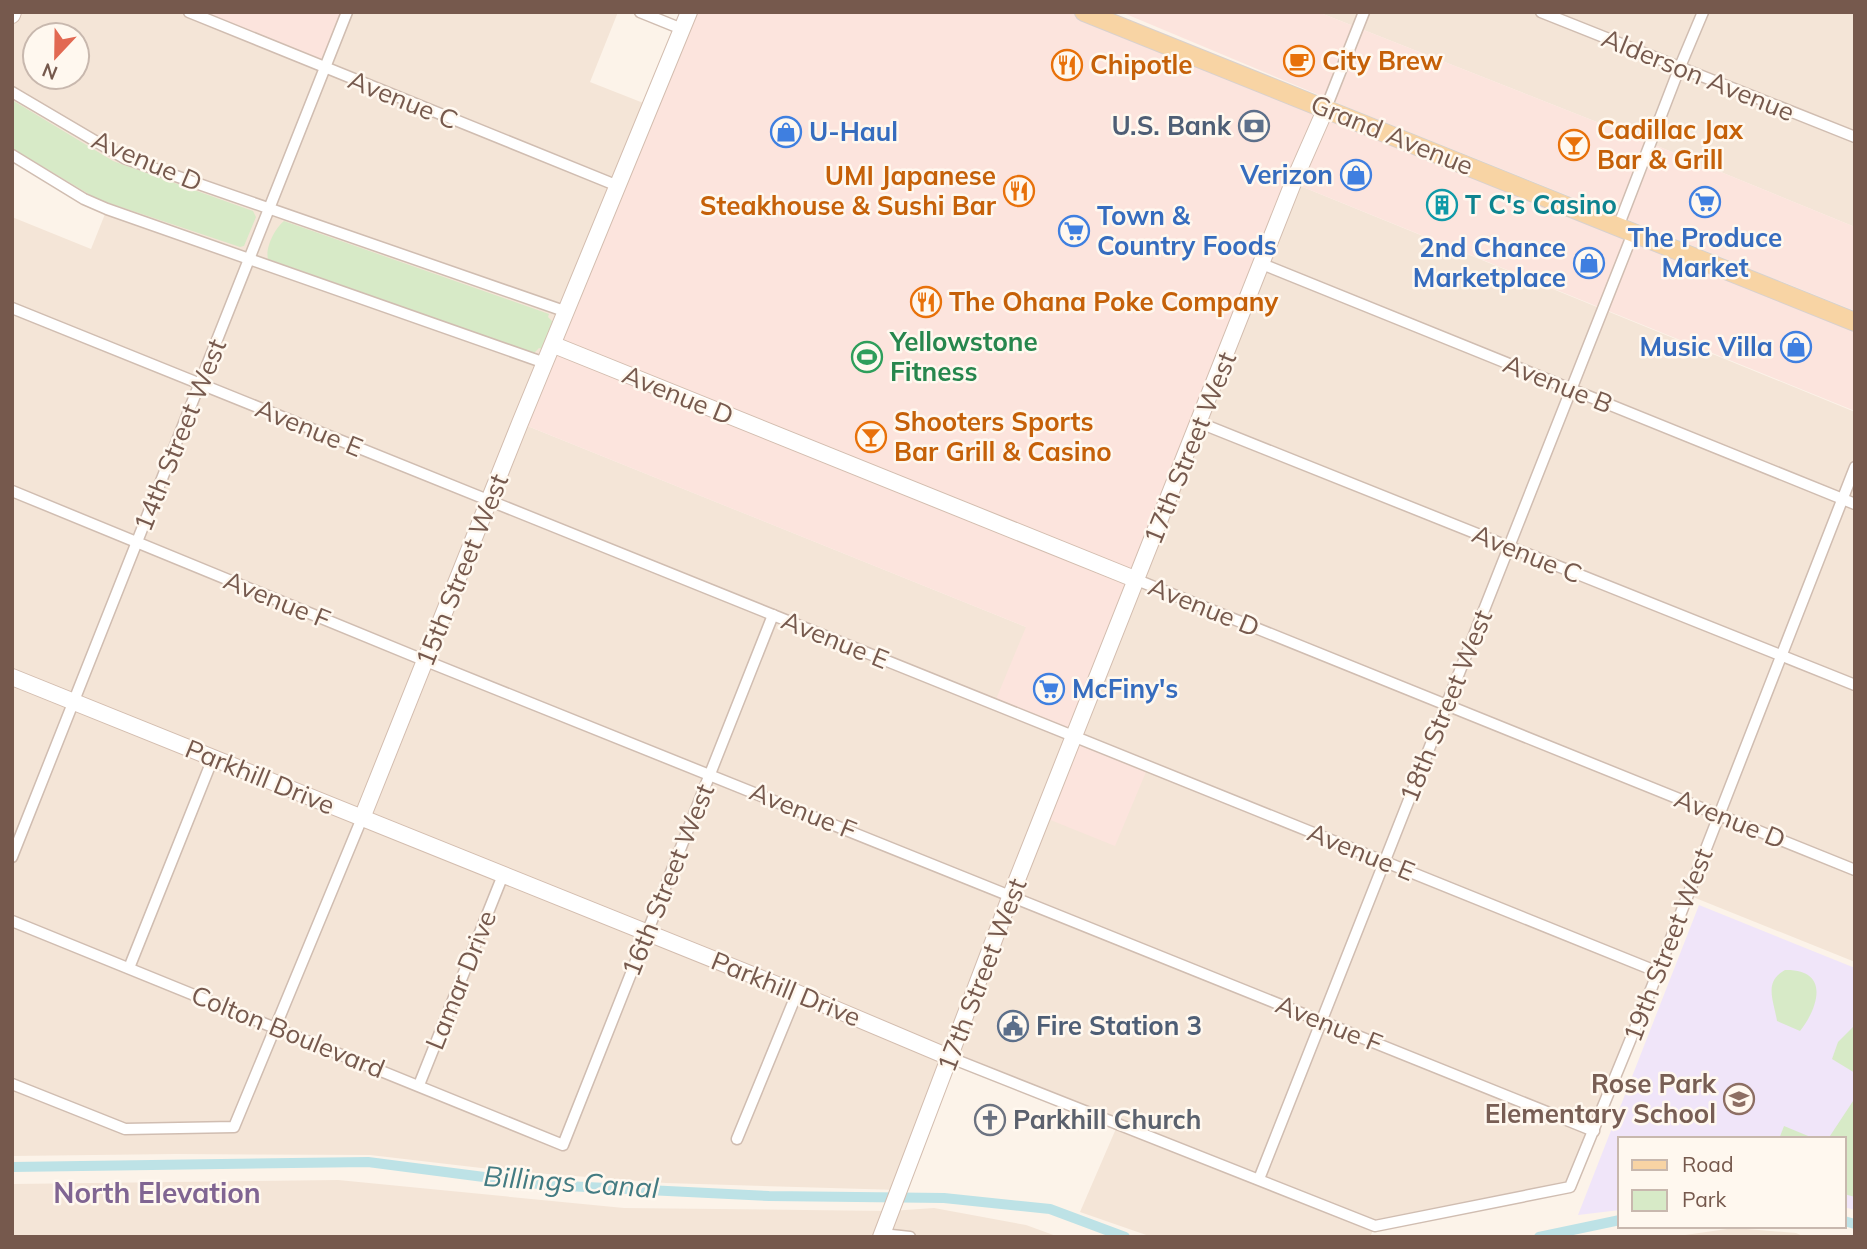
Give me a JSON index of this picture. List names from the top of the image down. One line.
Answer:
{"streets":{"main road":["Grand Avenue"],"street":["Alderson Avenue","Avenue C","Avenue D","Avenue B","Avenue E","14th Street West","17th Street West","15th Street West","Avenue F","18th Street West","Parkhill Drive","16th Street West","19th Street West","Lamar Drive","Colton Boulevard"]},"crossings":[["Alderson Avenue","18th Street West"],["Avenue C","14th Street West"],["Avenue C","17th Street West"],["Avenue C","15th Street West"],["Avenue C","18th Street West"],["Avenue C","19th Street West"],["Grand Avenue","17th Street West"],["Grand Avenue","18th Street West"],["Avenue D","14th Street West"],["Avenue D","17th Street West"],["Avenue D","15th Street West"],["Avenue D","18th Street West"],["Avenue D","19th Street West"],["Avenue B","17th Street West"],["Avenue B","18th Street West"],["Avenue B","19th Street West"],["Avenue E","14th Street West"],["Avenue E","17th Street West"],["Avenue E","15th Street West"],["Avenue E","18th Street West"],["Avenue E","16th Street West"],["Avenue E","19th Street West"],["14th Street West","Avenue F"],["14th Street West","Parkhill Drive"],["17th Street West","Avenue F"],["17th Street West","Parkhill Drive"],["15th Street West","Avenue F"],["15th Street West","Parkhill Drive"],["15th Street West","Colton Boulevard"],["Avenue F","18th Street West"],["Avenue F","16th Street West"],["Avenue F","19th Street West"],["18th Street West","Parkhill Drive"],["Parkhill Drive","16th Street West"],["Parkhill Drive","19th Street West"],["Parkhill Drive","Lamar Drive"],["16th Street West","Colton Boulevard"],["Lamar Drive","Colton Boulevard"]],"districts":["North Elevation"],"water":["Billings Canal"],"places":{"cafe":["City Brew"],"restaurant":["Chipotle","UMI Japanese Steakhouse & Sushi Bar","The Ohana Poke Company"],"bank":["U.S. Bank"],"shop":["U-Haul","Verizon","2nd Chance Marketplace","Music Villa"],"bar":["Cadillac Jax Bar & Grill","Shooters Sports Bar Grill & Casino"],"supermarket":["The Produce Market","Town & Country Foods","McFiny's"],"building":["T C's Casino"],"sports":["Yellowstone Fitness"],"public building":["Fire Station 3"],"school or university":["Rose Park Elementary School"],"church":["Parkhill Church"]},"legend":["Road","Park"],"north":"bottom"}
